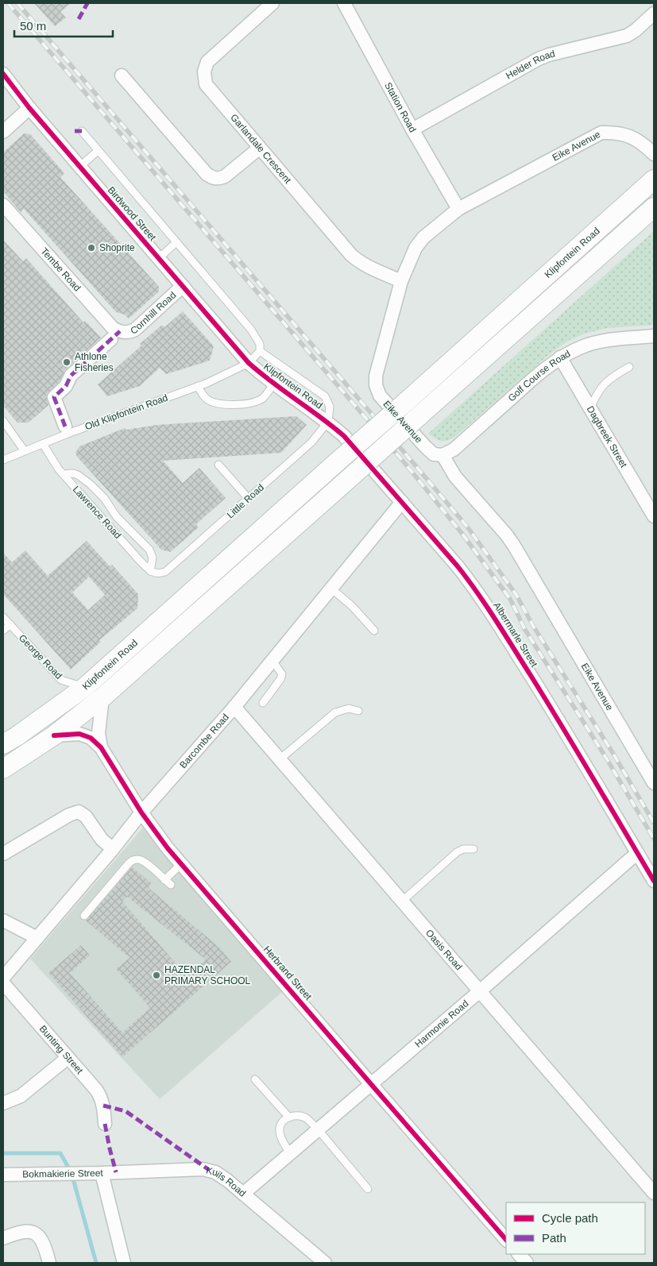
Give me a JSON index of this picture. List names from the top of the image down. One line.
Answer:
{"streets":{"main road":["Klipfontein Road"],"street":["Helder Road","Station Road","Eike Avenue","Garlandale Crescent","Birdwood Street","Tembe Road","Cornhill Road","Golf Course Road","Dagbreek Street","Albermarle Street","Barcombe Road","Oasis Road","Herbrand Street","Harmonie Road","Bunting Street","Bokmakierie Street","Kuils Road"],"lane":["Old Klipfontein Road","Little Road","Lawrence Road","George Road"]},"crossings":[["Helder Road","Station Road"],["Station Road","Eike Avenue"],["Eike Avenue","Garlandale Crescent"],["Eike Avenue","Golf Course Road"],["Birdwood Street","Klipfontein Road"],["Birdwood Street","Cornhill Road"],["Birdwood Street","Old Klipfontein Road"],["Klipfontein Road","Old Klipfontein Road"],["Klipfontein Road","Little Road"],["Klipfontein Road","Albermarle Street"],["Klipfontein Road","George Road"],["Klipfontein Road","Herbrand Street"],["Tembe Road","Cornhill Road"],["Golf Course Road","Dagbreek Street"],["Old Klipfontein Road","Lawrence Road"],["Little Road","Lawrence Road"],["Little Road","Albermarle Street"],["Albermarle Street","Barcombe Road"],["Albermarle Street","Harmonie Road"],["Barcombe Road","Oasis Road"],["Barcombe Road","Herbrand Street"],["Oasis Road","Harmonie Road"],["Herbrand Street","Harmonie Road"],["Harmonie Road","Kuils Road"],["Bokmakierie Street","Kuils Road"]],"places":["Shoprite","Athlone Fisheries","HAZENDAL PRIMARY SCHOOL"],"legend":["Cycle path","Path"],"scale_bar":"50 m"}
